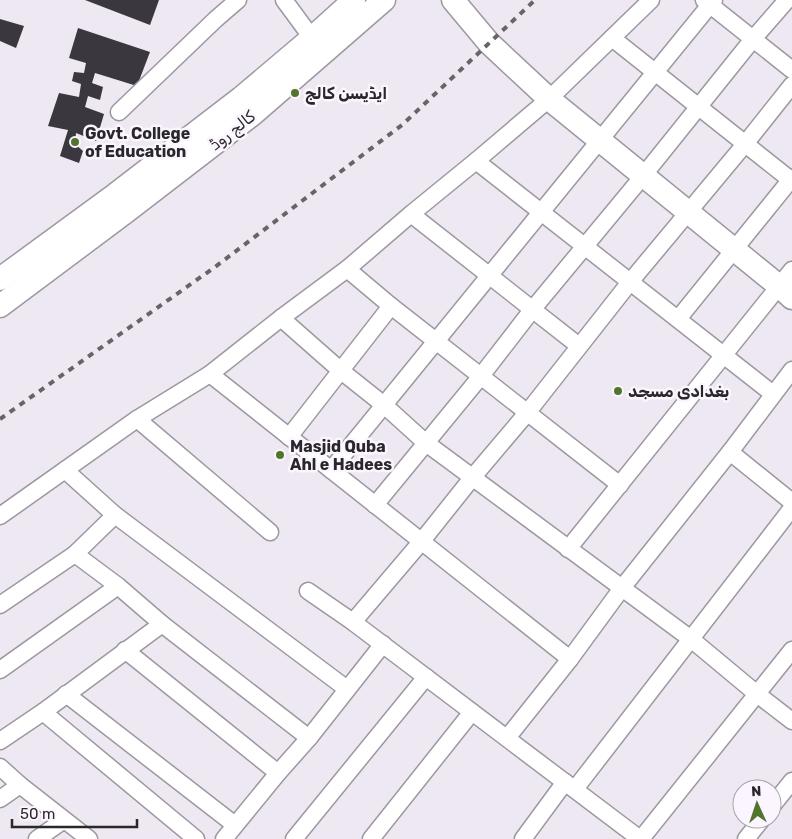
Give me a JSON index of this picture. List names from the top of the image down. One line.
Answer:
{"streets":{"main road":["کالج روڈ"]},"places":["ایڈیسن کالج","Govt. College of Education","بغدادی مسجد","Masjid Quba Ahl e Hadees"],"scale_bar":"50 m","north":"top"}
